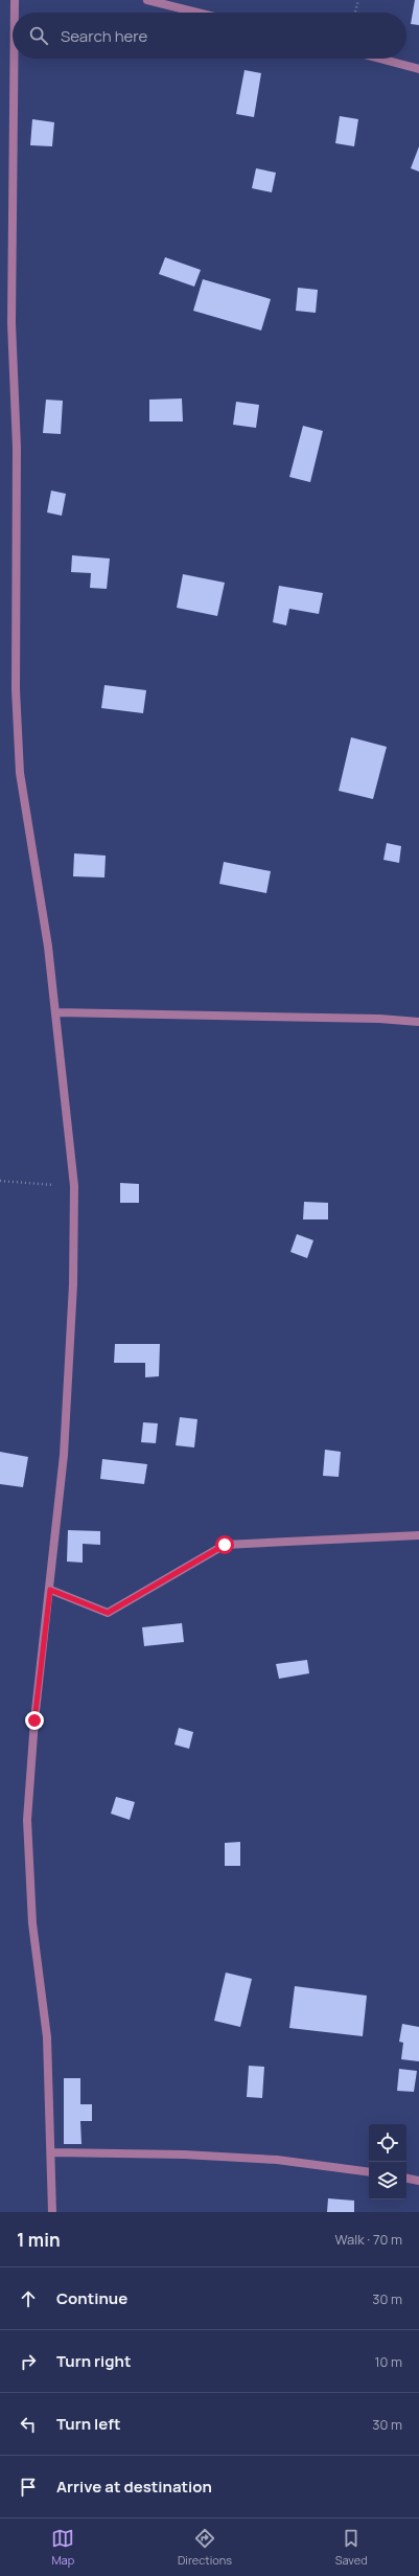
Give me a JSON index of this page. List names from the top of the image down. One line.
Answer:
{"page":{"search":"Search here","heading":["1 min","Walk · 70 m"],"list":[["Continue","30 m"],["Turn right","10 m"],["Turn left","30 m"],"Arrive at destination"],"nav":["Map","Directions","Saved"]}}
